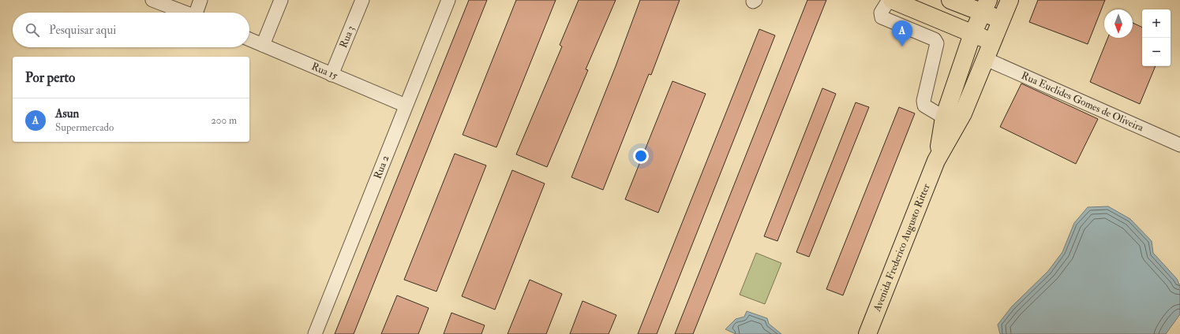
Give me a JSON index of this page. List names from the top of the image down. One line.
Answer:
{"streets":{"main road":["Avenida Frederico Augusto Ritter"],"street":["Rua 3","Rua 15","Rua Euclides Gomes de Oliveira","Rua 2"]},"crossings":[["Rua 3","Rua 15"],["Rua 15","Rua 2"],["Rua Euclides Gomes de Oliveira","Avenida Frederico Augusto Ritter"]],"north":"bottom","page":{"map_buttons":["+","−"],"search":"Pesquisar aqui","pins":"A","heading":"Por perto","list":[{"mark":"A","name":"Asun","note":"Supermercado","value":"200 m"}]}}
